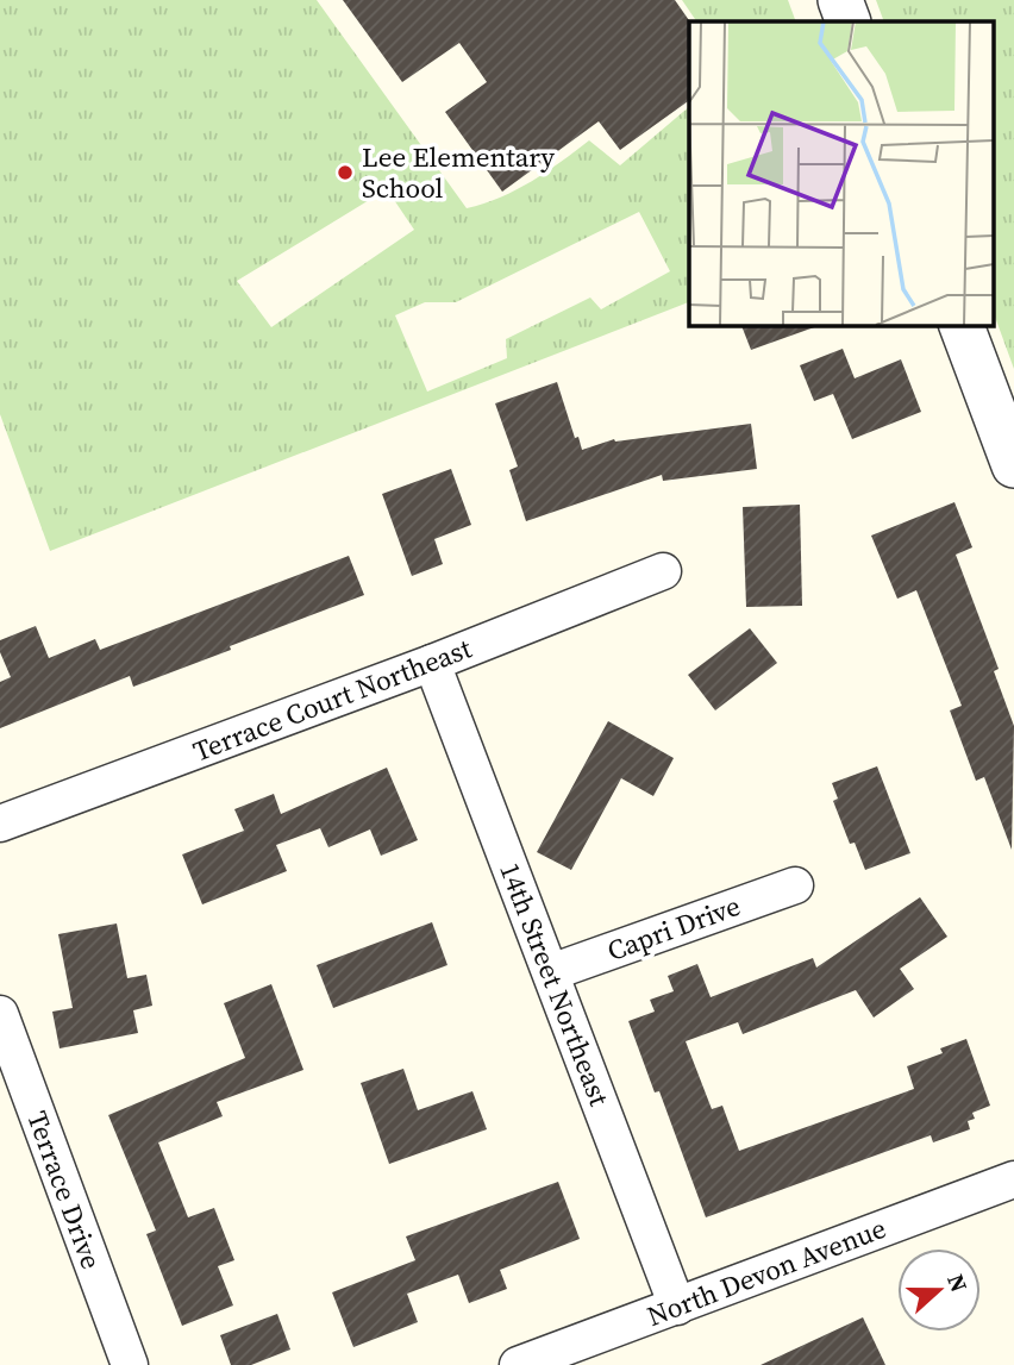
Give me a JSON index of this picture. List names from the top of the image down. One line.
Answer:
{"streets":{"street":["Terrace Court Northeast","Capri Drive","14th Street Northeast","Terrace Drive","North Devon Avenue"]},"crossings":[["Terrace Court Northeast","14th Street Northeast"],["Capri Drive","14th Street Northeast"],["14th Street Northeast","North Devon Avenue"]],"places":["Lee Elementary School"],"north":"right"}
